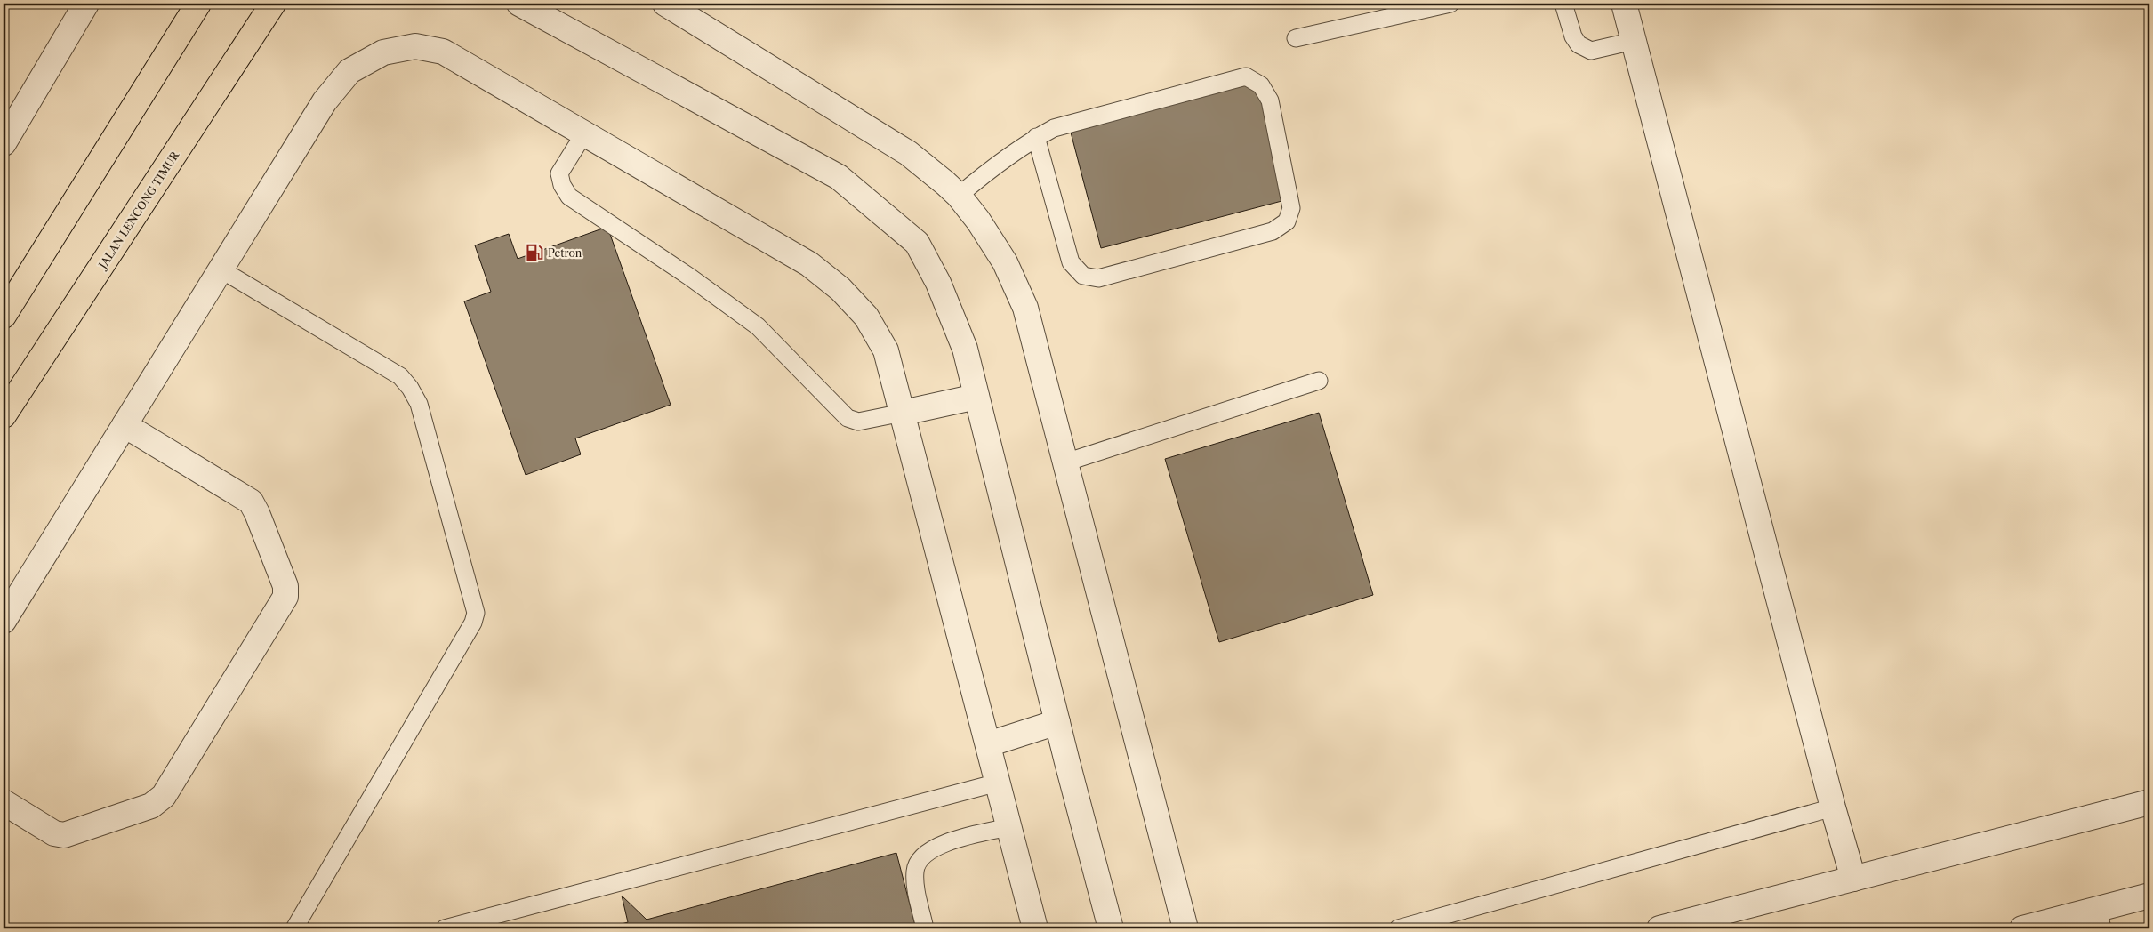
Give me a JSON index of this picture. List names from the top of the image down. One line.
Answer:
{"streets":{"highway":["JALAN LENCONG TIMUR"]},"places":{"fuel station":["Petron"]}}
